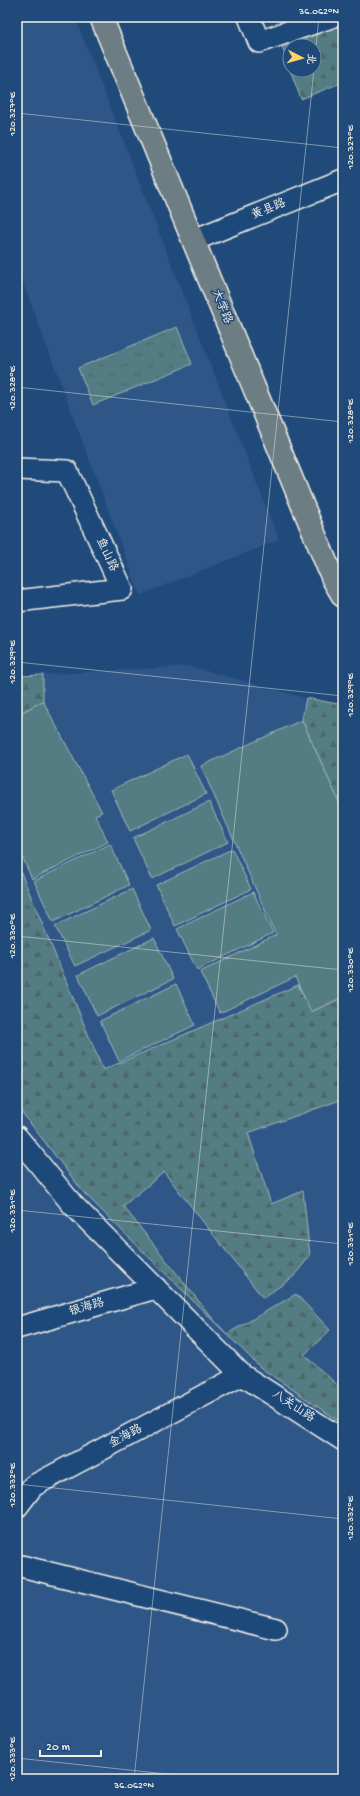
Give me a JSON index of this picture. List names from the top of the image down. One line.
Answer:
{"streets":{"main road":["大学路"],"street":["黄县路","鱼山路","银海路","八关山路","金海路"]},"crossings":[["黄县路","大学路"],["银海路","八关山路"],["八关山路","金海路"]],"scale_bar":"20 m","north":"right","coordinates":["36.062°N","120.327°E","120.328°E","120.329°E","120.330°E","120.331°E","120.332°E","120.333°E"]}
